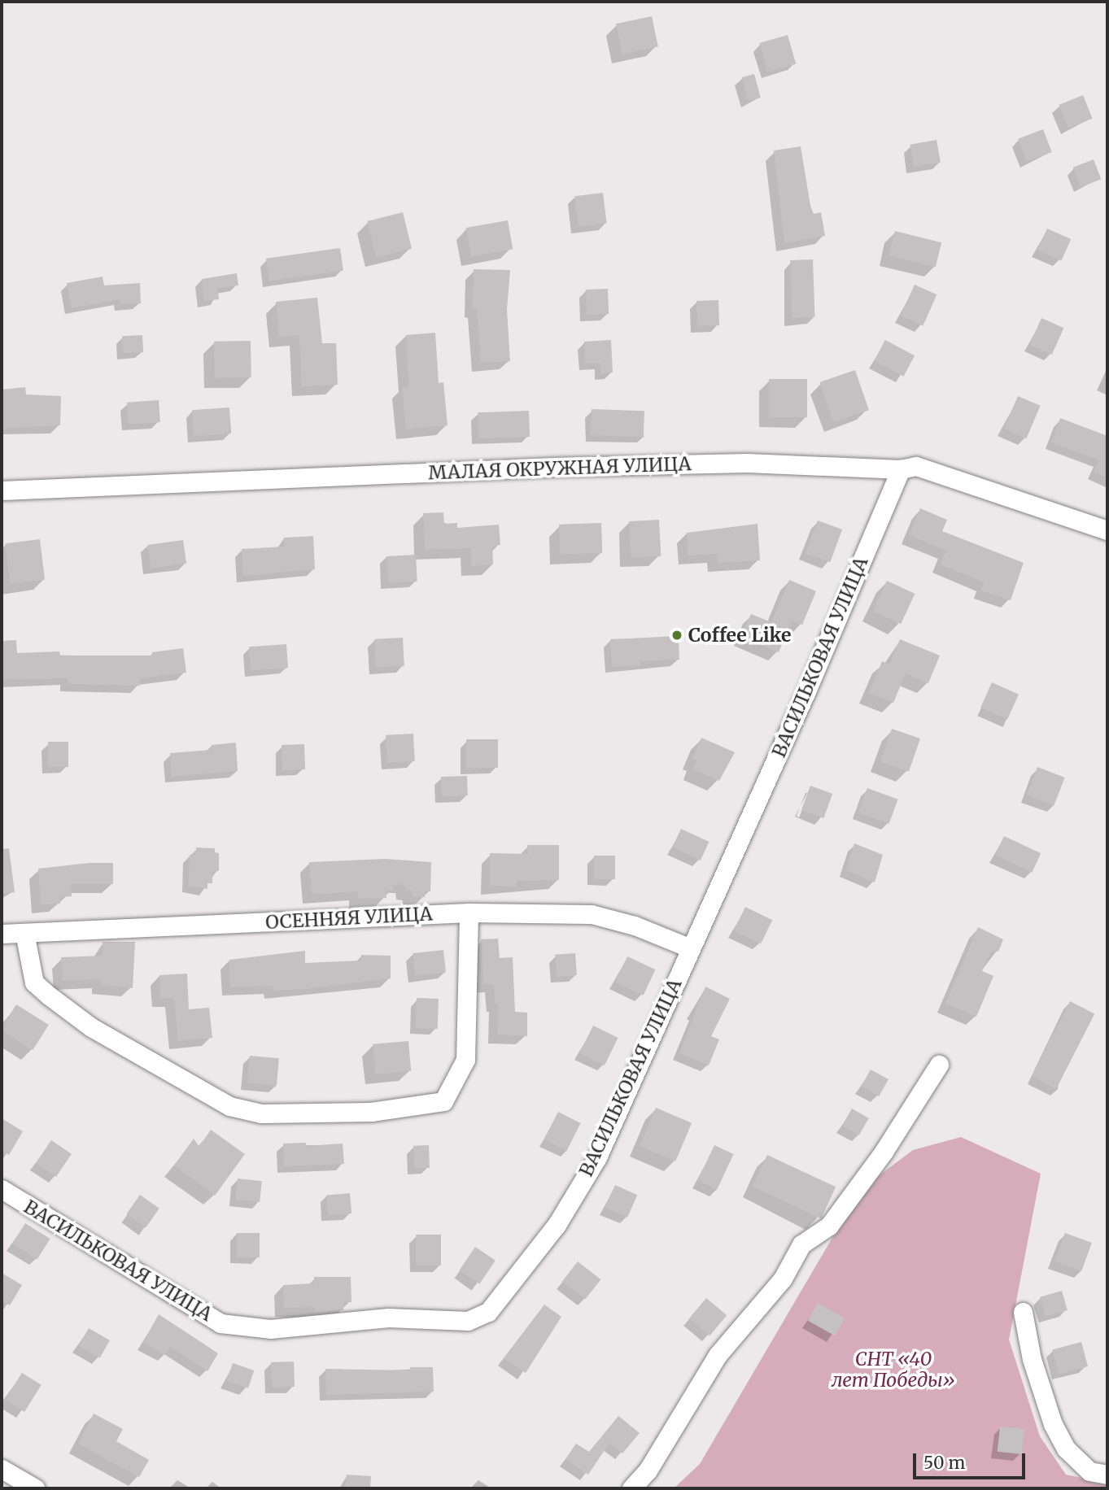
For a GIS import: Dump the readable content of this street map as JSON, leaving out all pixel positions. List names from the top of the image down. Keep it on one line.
{"streets":{"street":["МАЛАЯ ОКРУЖНАЯ УЛИЦА","ВАСИЛЬКОВАЯ УЛИЦА","ОСЕННЯЯ УЛИЦА"]},"crossings":[["МАЛАЯ ОКРУЖНАЯ УЛИЦА","ВАСИЛЬКОВАЯ УЛИЦА"],["ВАСИЛЬКОВАЯ УЛИЦА","ОСЕННЯЯ УЛИЦА"]],"parks":["СНТ «40 лет Победы»"],"places":["Coffee Like"],"scale_bar":"50 m"}
